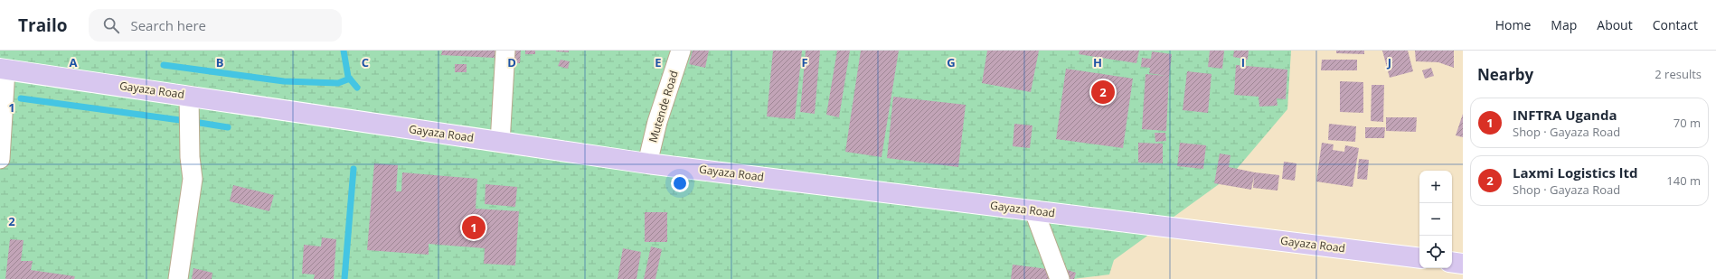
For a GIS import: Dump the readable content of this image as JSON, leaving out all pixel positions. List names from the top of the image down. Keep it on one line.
{"streets":{"main road":["Gayaza Road"],"street":["Mutende Road"]},"crossings":[["Gayaza Road","Mutende Road"]],"page":{"header":"Trailo","search":"Search here","nav":["Home","Map","About","Contact"],"heading":["Nearby","2 results"],"pins":["2","1"],"list":[{"mark":"1","name":"INFTRA Uganda","note":"Shop · Gayaza Road","value":"70 m"},{"mark":"2","name":"Laxmi Logistics ltd","note":"Shop · Gayaza Road","value":"140 m"}],"map_buttons":["+","−"]},"grid":{"columns":["A","B","C","D","E","F","G","H","I","J"],"rows":["1","2"]}}
